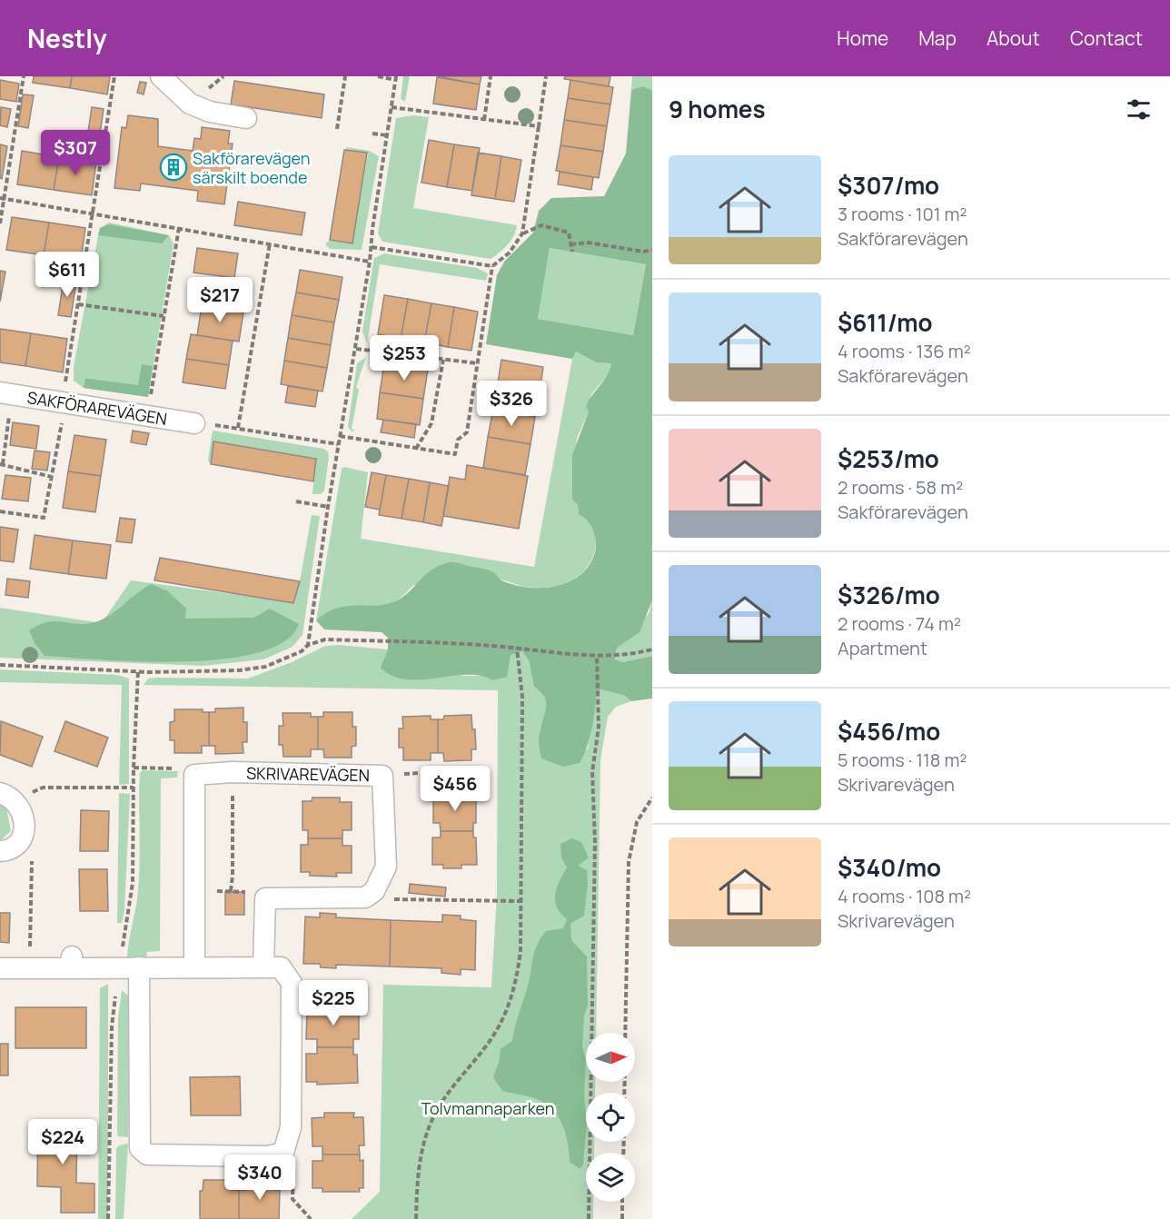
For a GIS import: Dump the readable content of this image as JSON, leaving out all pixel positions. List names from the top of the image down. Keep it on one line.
{"streets":{"street":["SAKFÖRAREVÄGEN","SKRIVAREVÄGEN"]},"parks":["Tolvmannaparken"],"places":{"building":["Sakförarevägen särskilt boende"]},"north":"right","page":{"header":"Nestly","nav":["Home","Map","About","Contact"],"heading":"9 homes","price":["$307","$611","$217","$253","$326","$456","$225","$224","$340"],"list":[{"name":"$307/mo","note":"3 rooms · 101 m² · Sakförarevägen"},{"name":"$611/mo","note":"4 rooms · 136 m² · Sakförarevägen"},{"name":"$253/mo","note":"2 rooms · 58 m² · Sakförarevägen"},{"name":"$326/mo","note":"2 rooms · 74 m² · Apartment"},{"name":"$456/mo","note":"5 rooms · 118 m² · Skrivarevägen"},{"name":"$340/mo","note":"4 rooms · 108 m² · Skrivarevägen"}]}}
